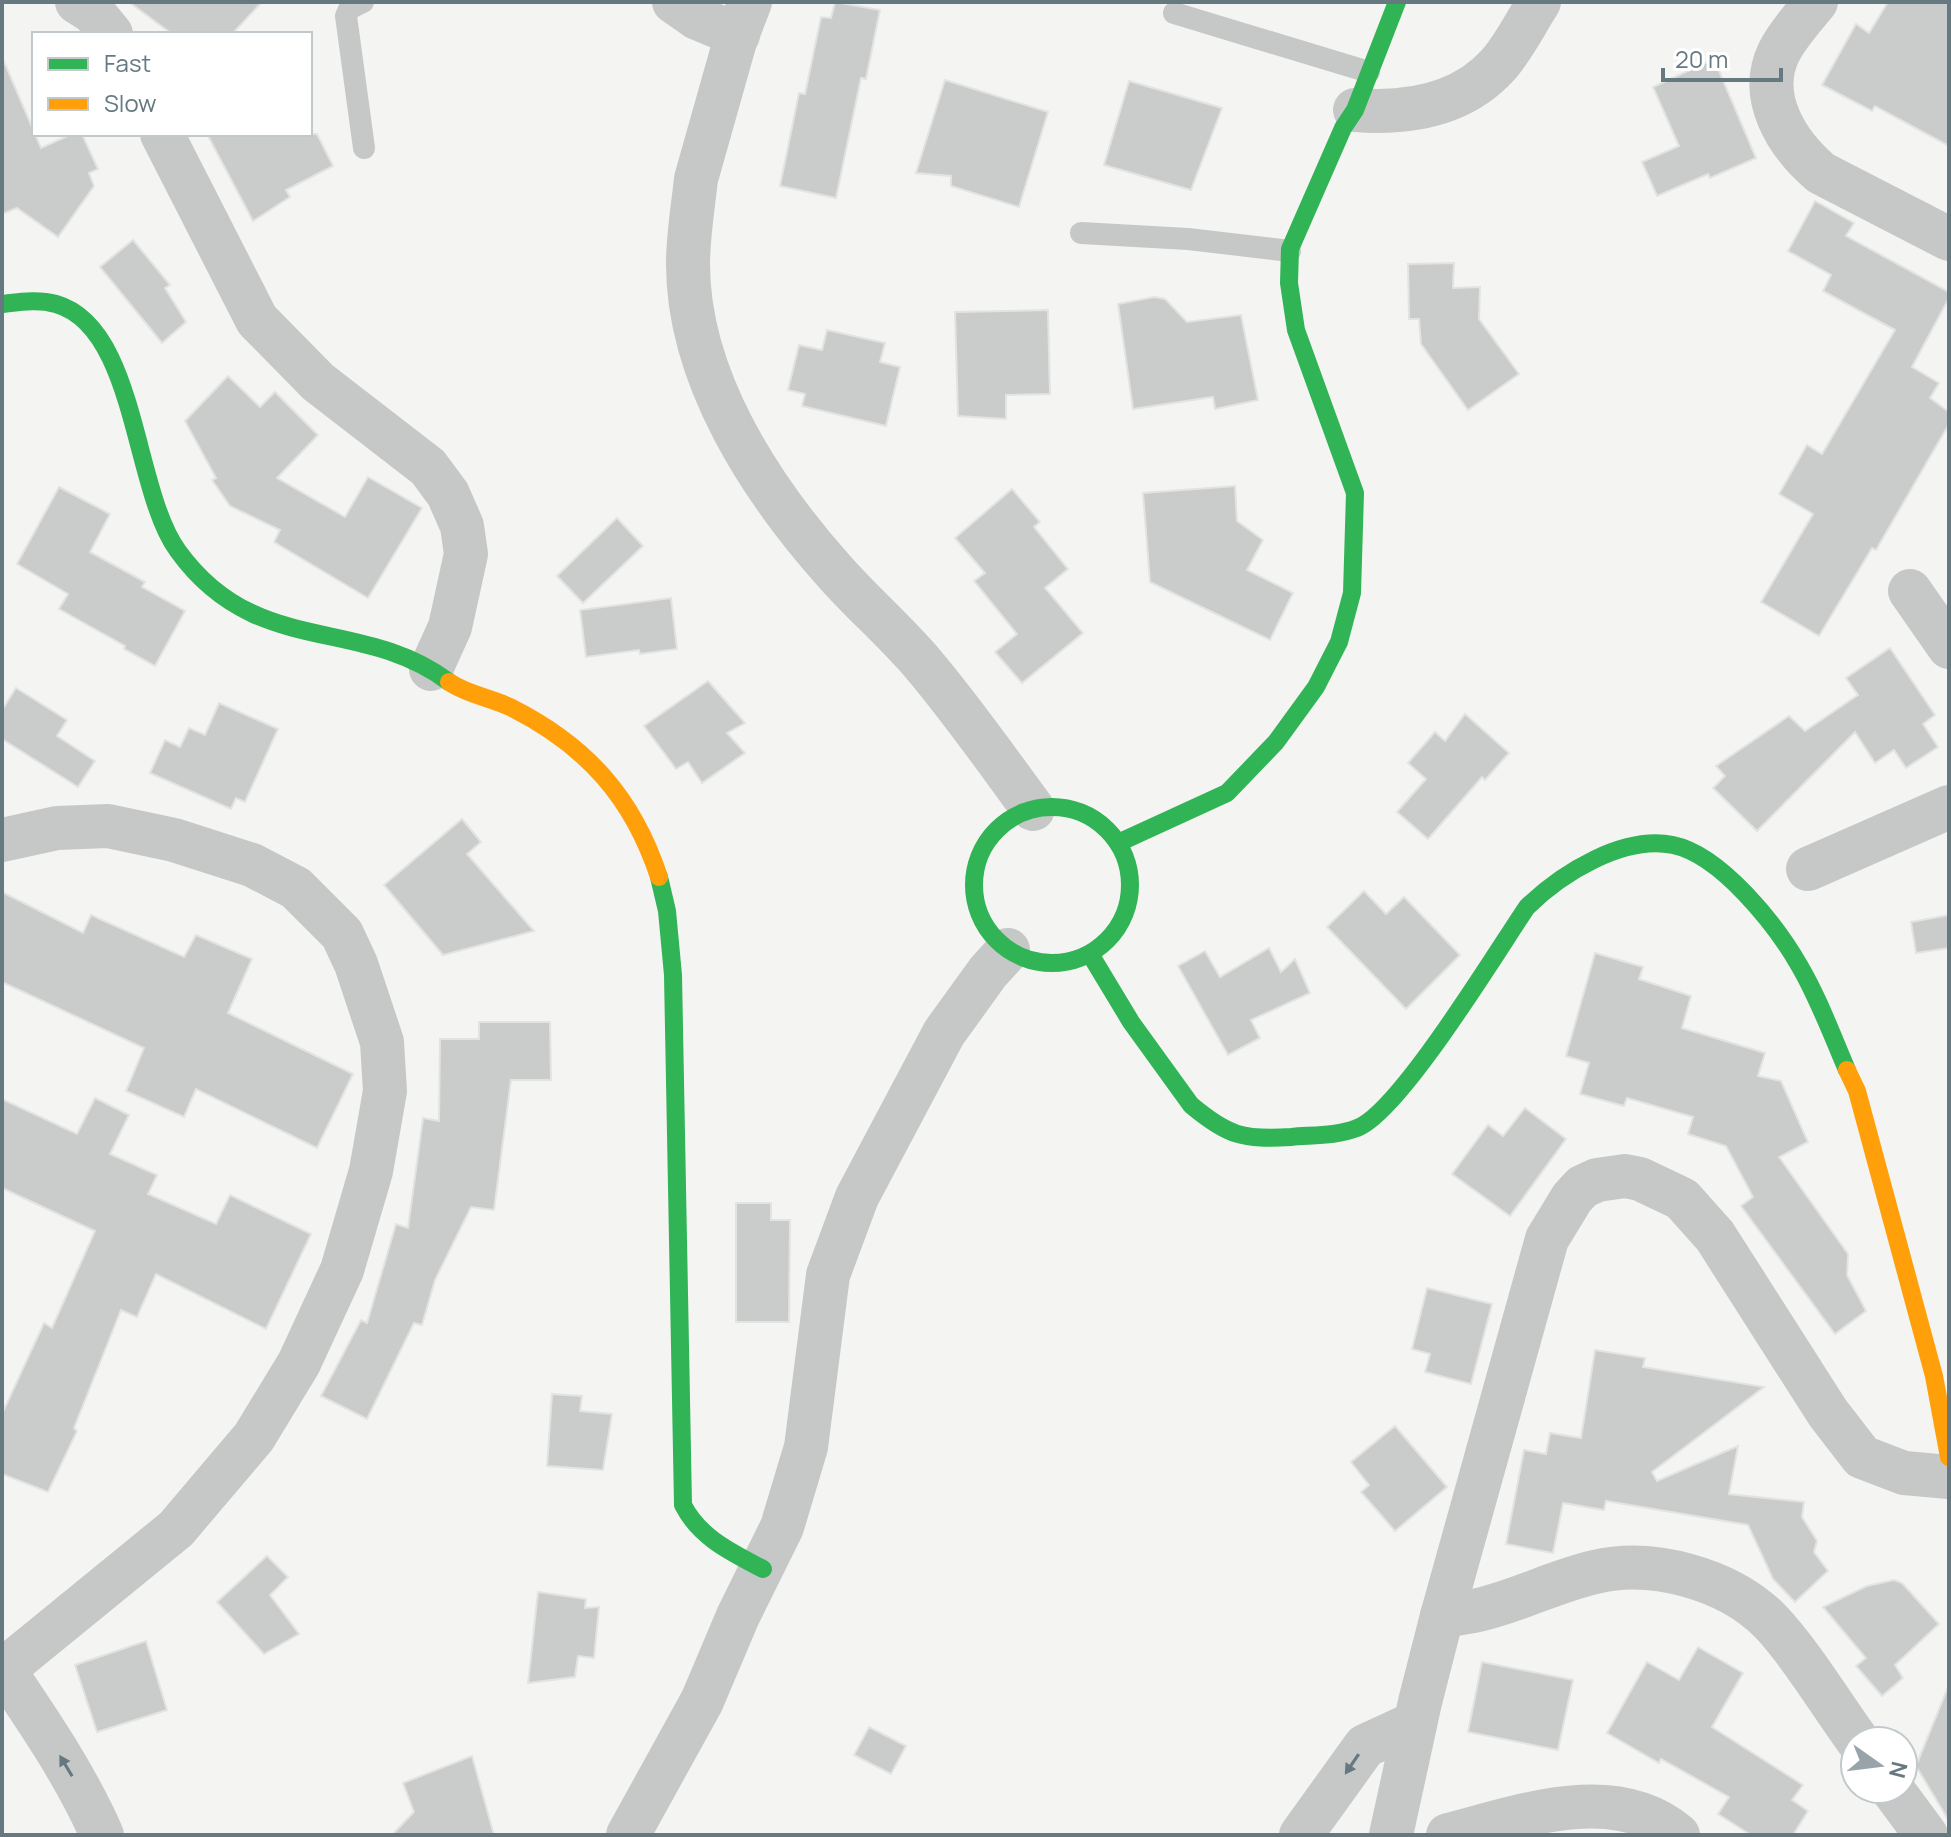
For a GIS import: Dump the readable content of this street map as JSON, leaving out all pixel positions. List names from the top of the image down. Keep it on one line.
{"legend":["Fast","Slow"],"scale_bar":"20 m","north":"right"}
